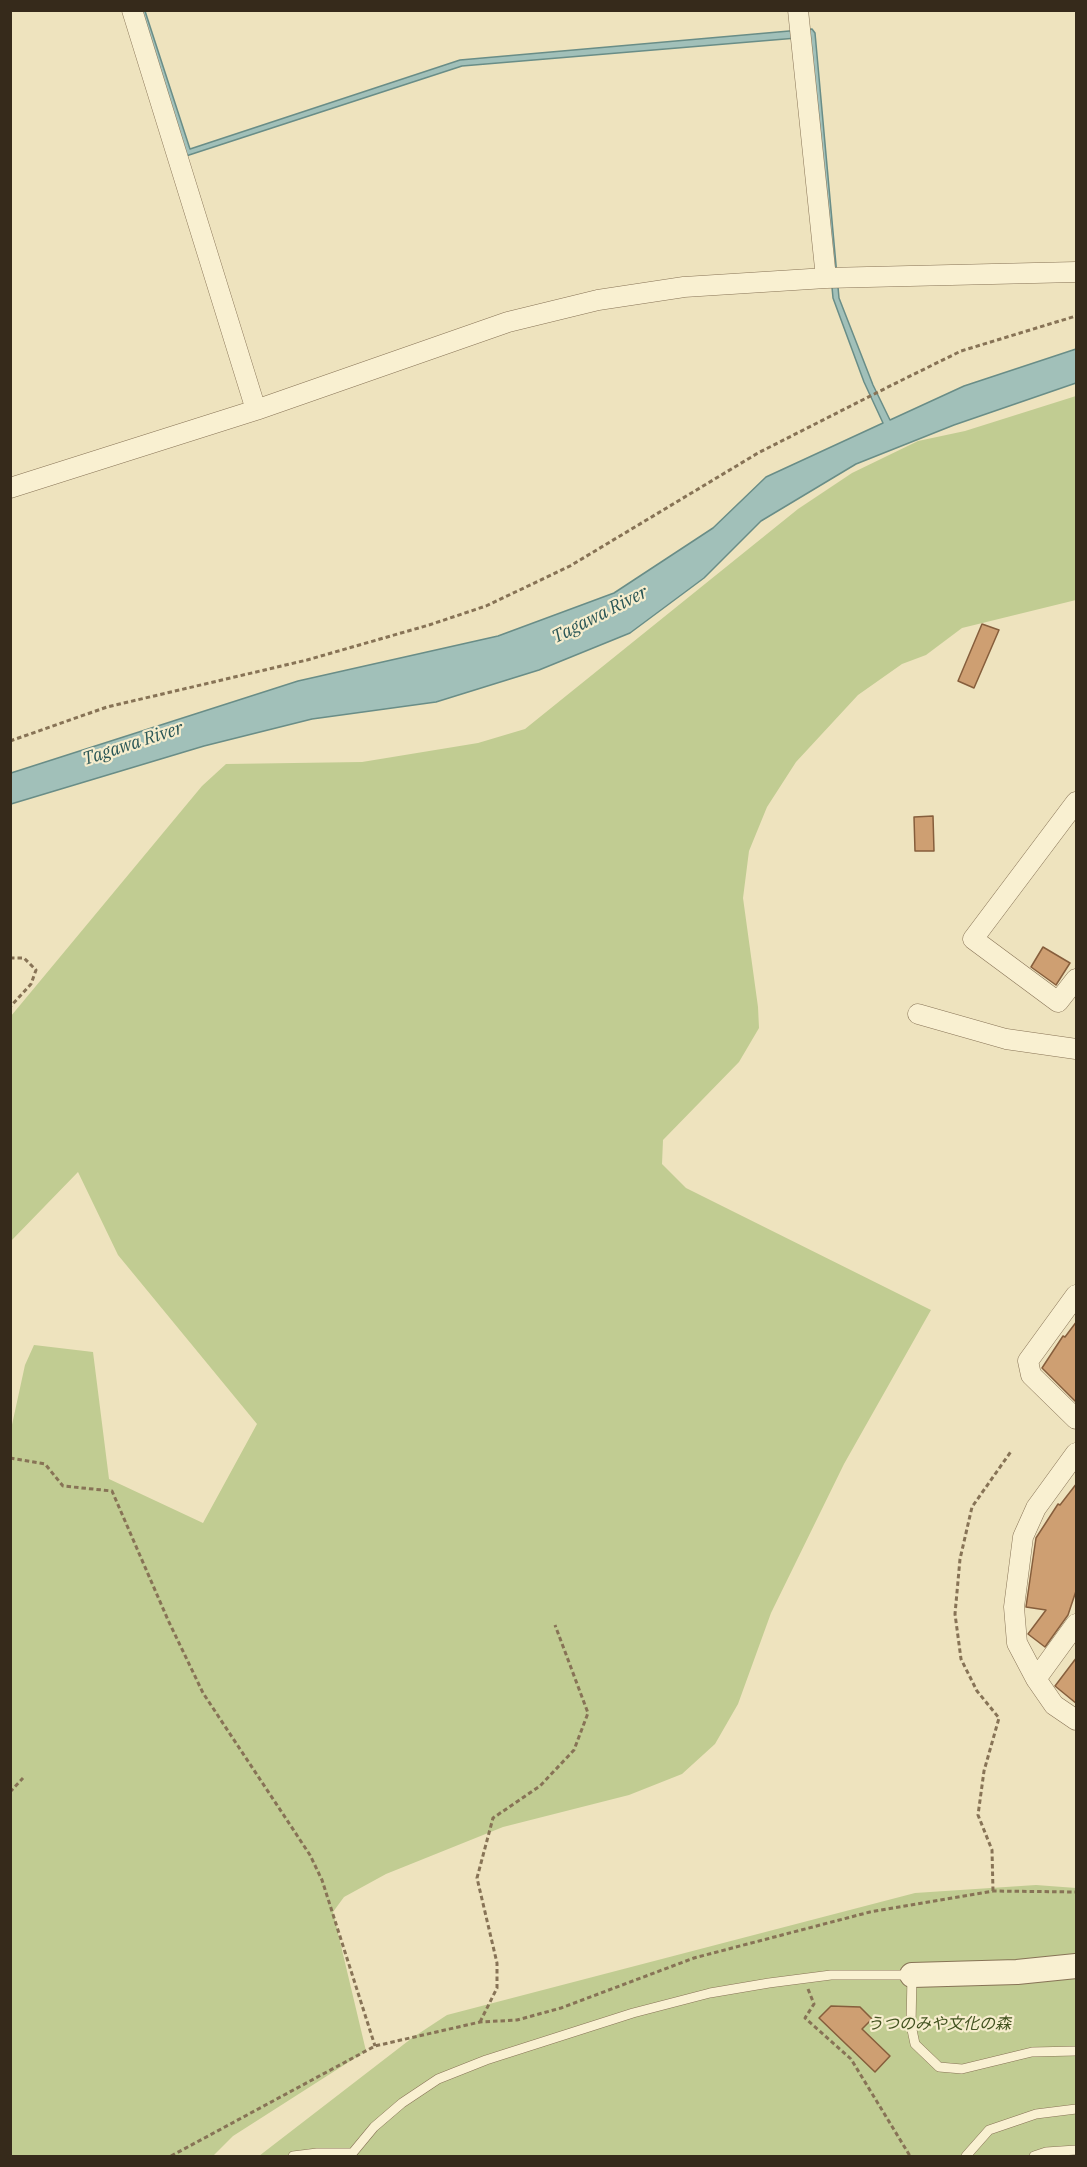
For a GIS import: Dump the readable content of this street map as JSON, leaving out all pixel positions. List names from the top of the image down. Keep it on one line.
{"water":["Tagawa River"],"parks":["うつのみや文化の森"]}
